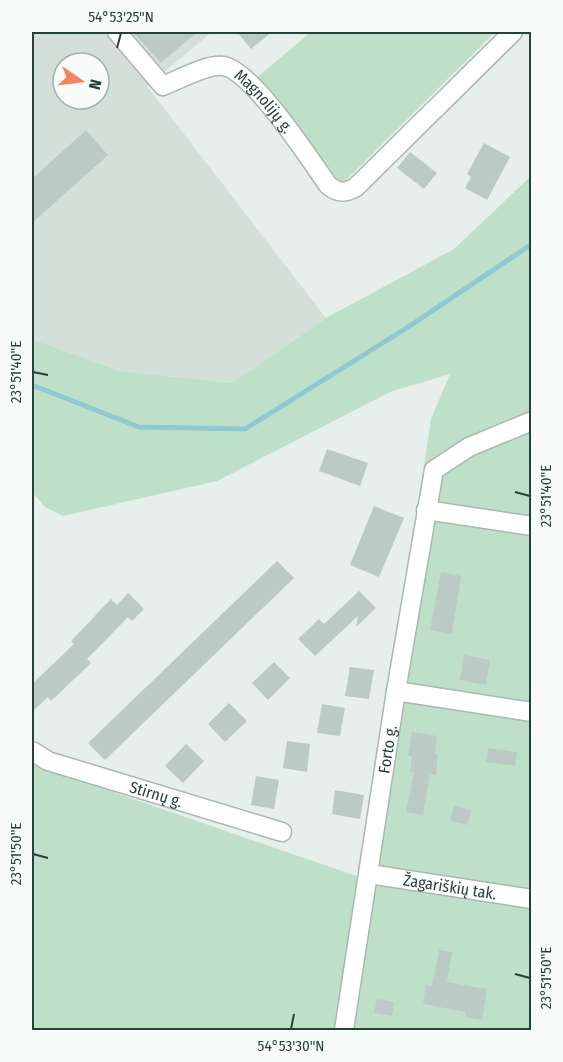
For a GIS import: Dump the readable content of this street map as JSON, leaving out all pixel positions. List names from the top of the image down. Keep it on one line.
{"streets":{"street":["Magnolijų g.","Forto g.","Stirnų g.","Žagariškių tak."]},"crossings":[["Forto g.","Žagariškių tak."]],"north":"right","coordinates":["54°53'25\"N","23°51'40\"E","23°51'50\"E","54°53'30\"N"]}
